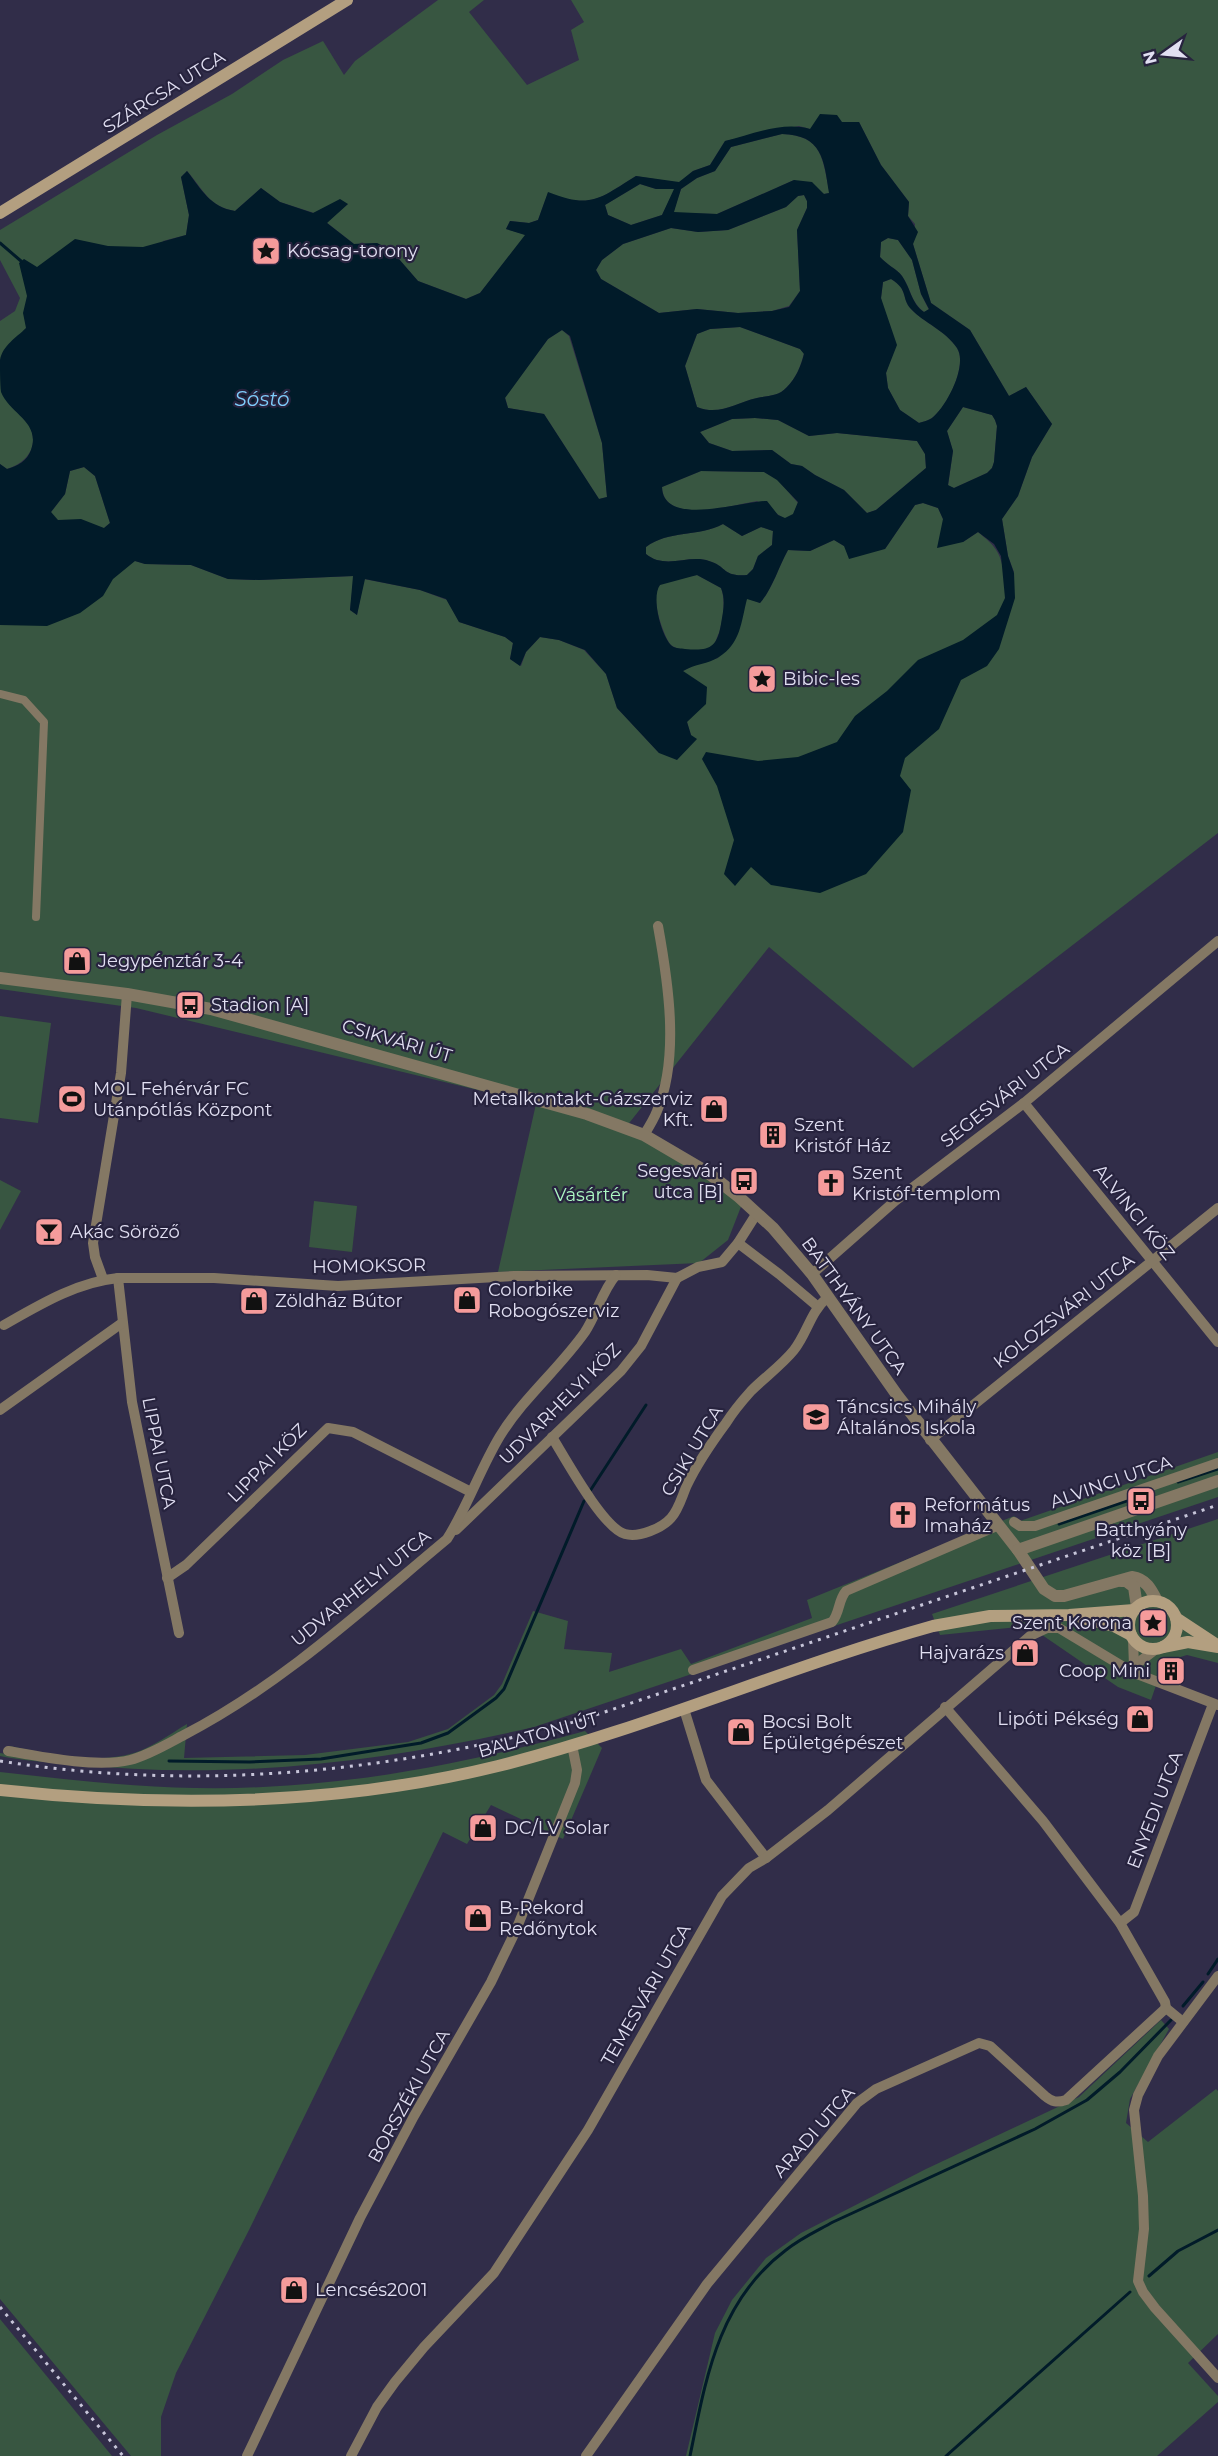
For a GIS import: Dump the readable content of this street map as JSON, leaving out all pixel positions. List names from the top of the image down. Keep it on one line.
{"streets":{"main road":["SZÁRCSA UTCA","BALATONI ÚT"],"street":["CSIKVÁRI ÚT","SEGESVÁRI UTCA","ALVINCI KÖZ","HOMOKSOR","BATTHYÁNY UTCA","KOLOZSVÁRI UTCA","UDVARHELYI KÖZ","CSIKI UTCA","LIPPAI UTCA","LIPPAI KÖZ","ALVINCI UTCA","UDVARHELYI UTCA","ENYEDI UTCA","TEMESVÁRI UTCA","BORSZÉKI UTCA","ARADI UTCA"]},"crossings":[["CSIKVÁRI ÚT","HOMOKSOR"],["CSIKVÁRI ÚT","BATTHYÁNY UTCA"],["SEGESVÁRI UTCA","ALVINCI KÖZ"],["SEGESVÁRI UTCA","BATTHYÁNY UTCA"],["ALVINCI KÖZ","KOLOZSVÁRI UTCA"],["HOMOKSOR","BATTHYÁNY UTCA"],["HOMOKSOR","UDVARHELYI KÖZ"],["HOMOKSOR","LIPPAI UTCA"],["HOMOKSOR","UDVARHELYI UTCA"],["BATTHYÁNY UTCA","KOLOZSVÁRI UTCA"],["BATTHYÁNY UTCA","CSIKI UTCA"],["BATTHYÁNY UTCA","BALATONI ÚT"],["UDVARHELYI KÖZ","CSIKI UTCA"],["UDVARHELYI KÖZ","UDVARHELYI UTCA"],["LIPPAI UTCA","LIPPAI KÖZ"],["LIPPAI KÖZ","UDVARHELYI UTCA"],["BALATONI ÚT","BORSZÉKI UTCA"]],"water":["Sóstó"],"parks":["Vásártér"],"places":{"place":["Kócsag-torony","Bibic-les","Szent Korona"],"shop":["Jegypénztár 3-4","Metalkontakt-Gázszerviz Kft.","Colorbike Robogószerviz","Zöldház Bútor","Hajvarázs","Lipóti Pékség","Bocsi Bolt Épületgépészet","DC/LV Solar","B-Rekord Redőnytok","Lencsés2001"],"bus stop":["Stadion [A]","Segesvári utca [B]","Batthyány köz [B]"],"sports":["MOL Fehérvár FC Utánpótlás Központ"],"building":["Szent Kristóf Ház","Coop Mini"],"church":["Szent Kristóf-templom","Református Imaház"],"bar":["Akác Söröző"],"school or university":["Táncsics Mihály Általános Iskola"]},"north":"left"}
